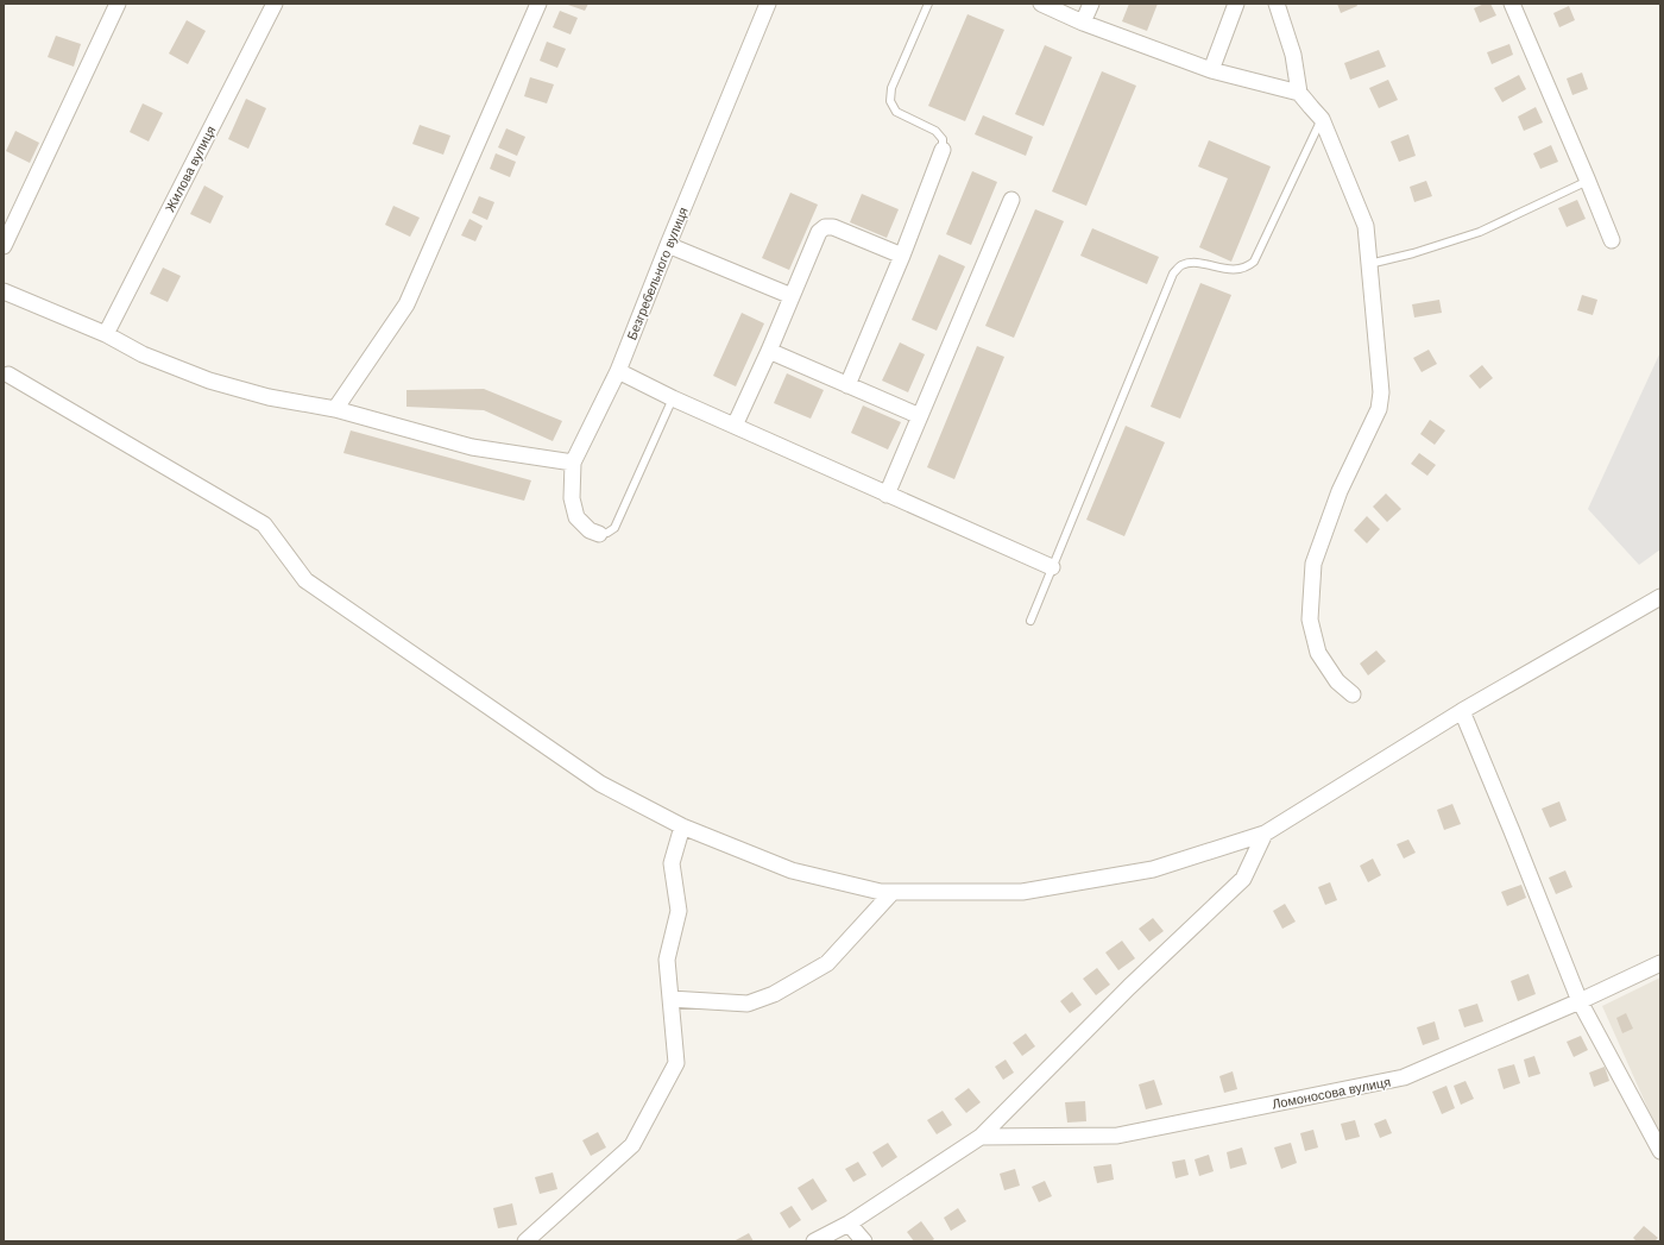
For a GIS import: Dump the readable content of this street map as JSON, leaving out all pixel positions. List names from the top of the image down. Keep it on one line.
{"streets":{"street":["Жилова вулиця","Безгребельного вулиця","Ломоносова вулиця"]}}
